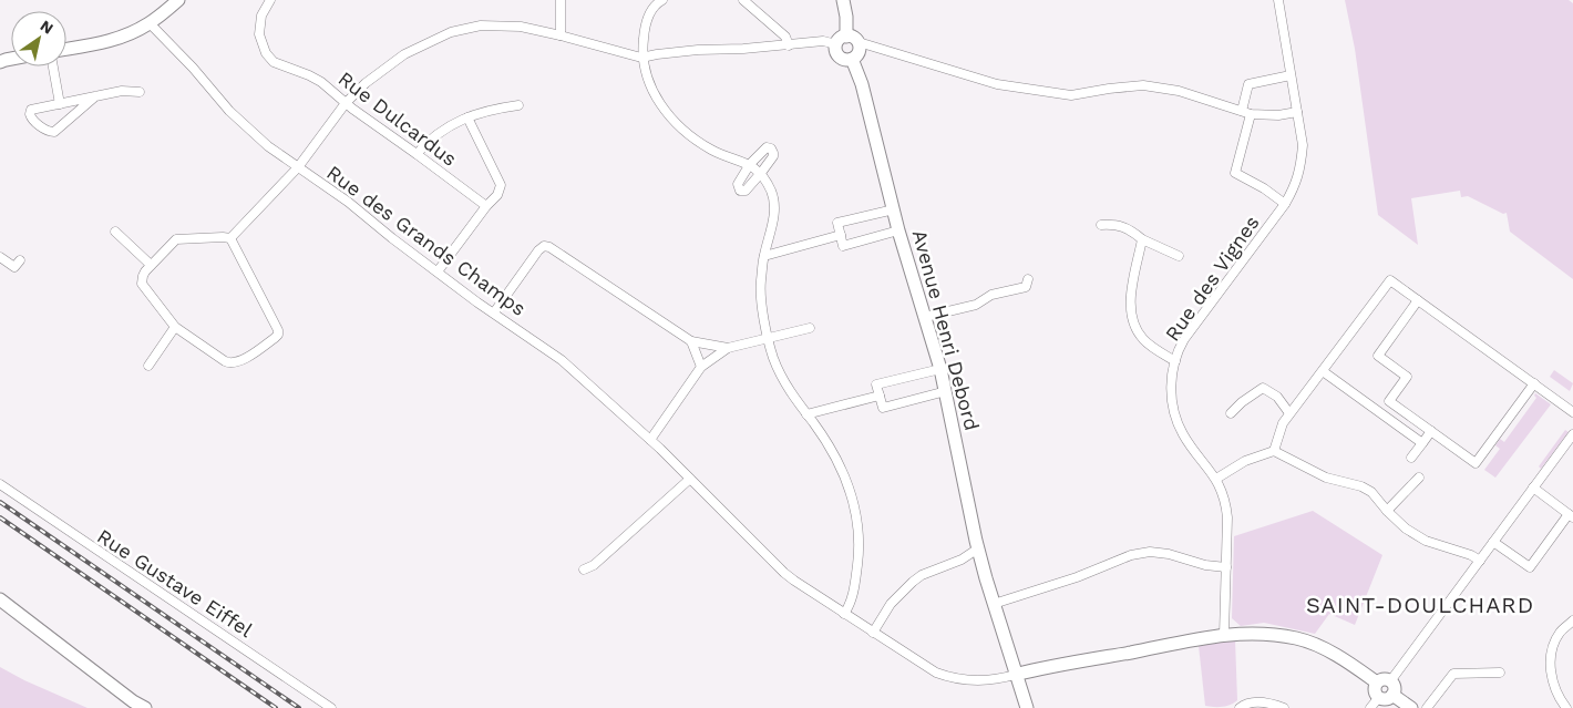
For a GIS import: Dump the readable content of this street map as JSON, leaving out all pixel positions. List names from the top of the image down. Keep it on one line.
{"streets":{"street":["Rue Dulcardus","Rue des Grands Champs","Rue des Vignes","Avenue Henri Debord","Rue Gustave Eiffel"]},"crossings":[["Rue des Grands Champs","Avenue Henri Debord"]],"districts":["SAINT-DOULCHARD"],"north":"top right"}
